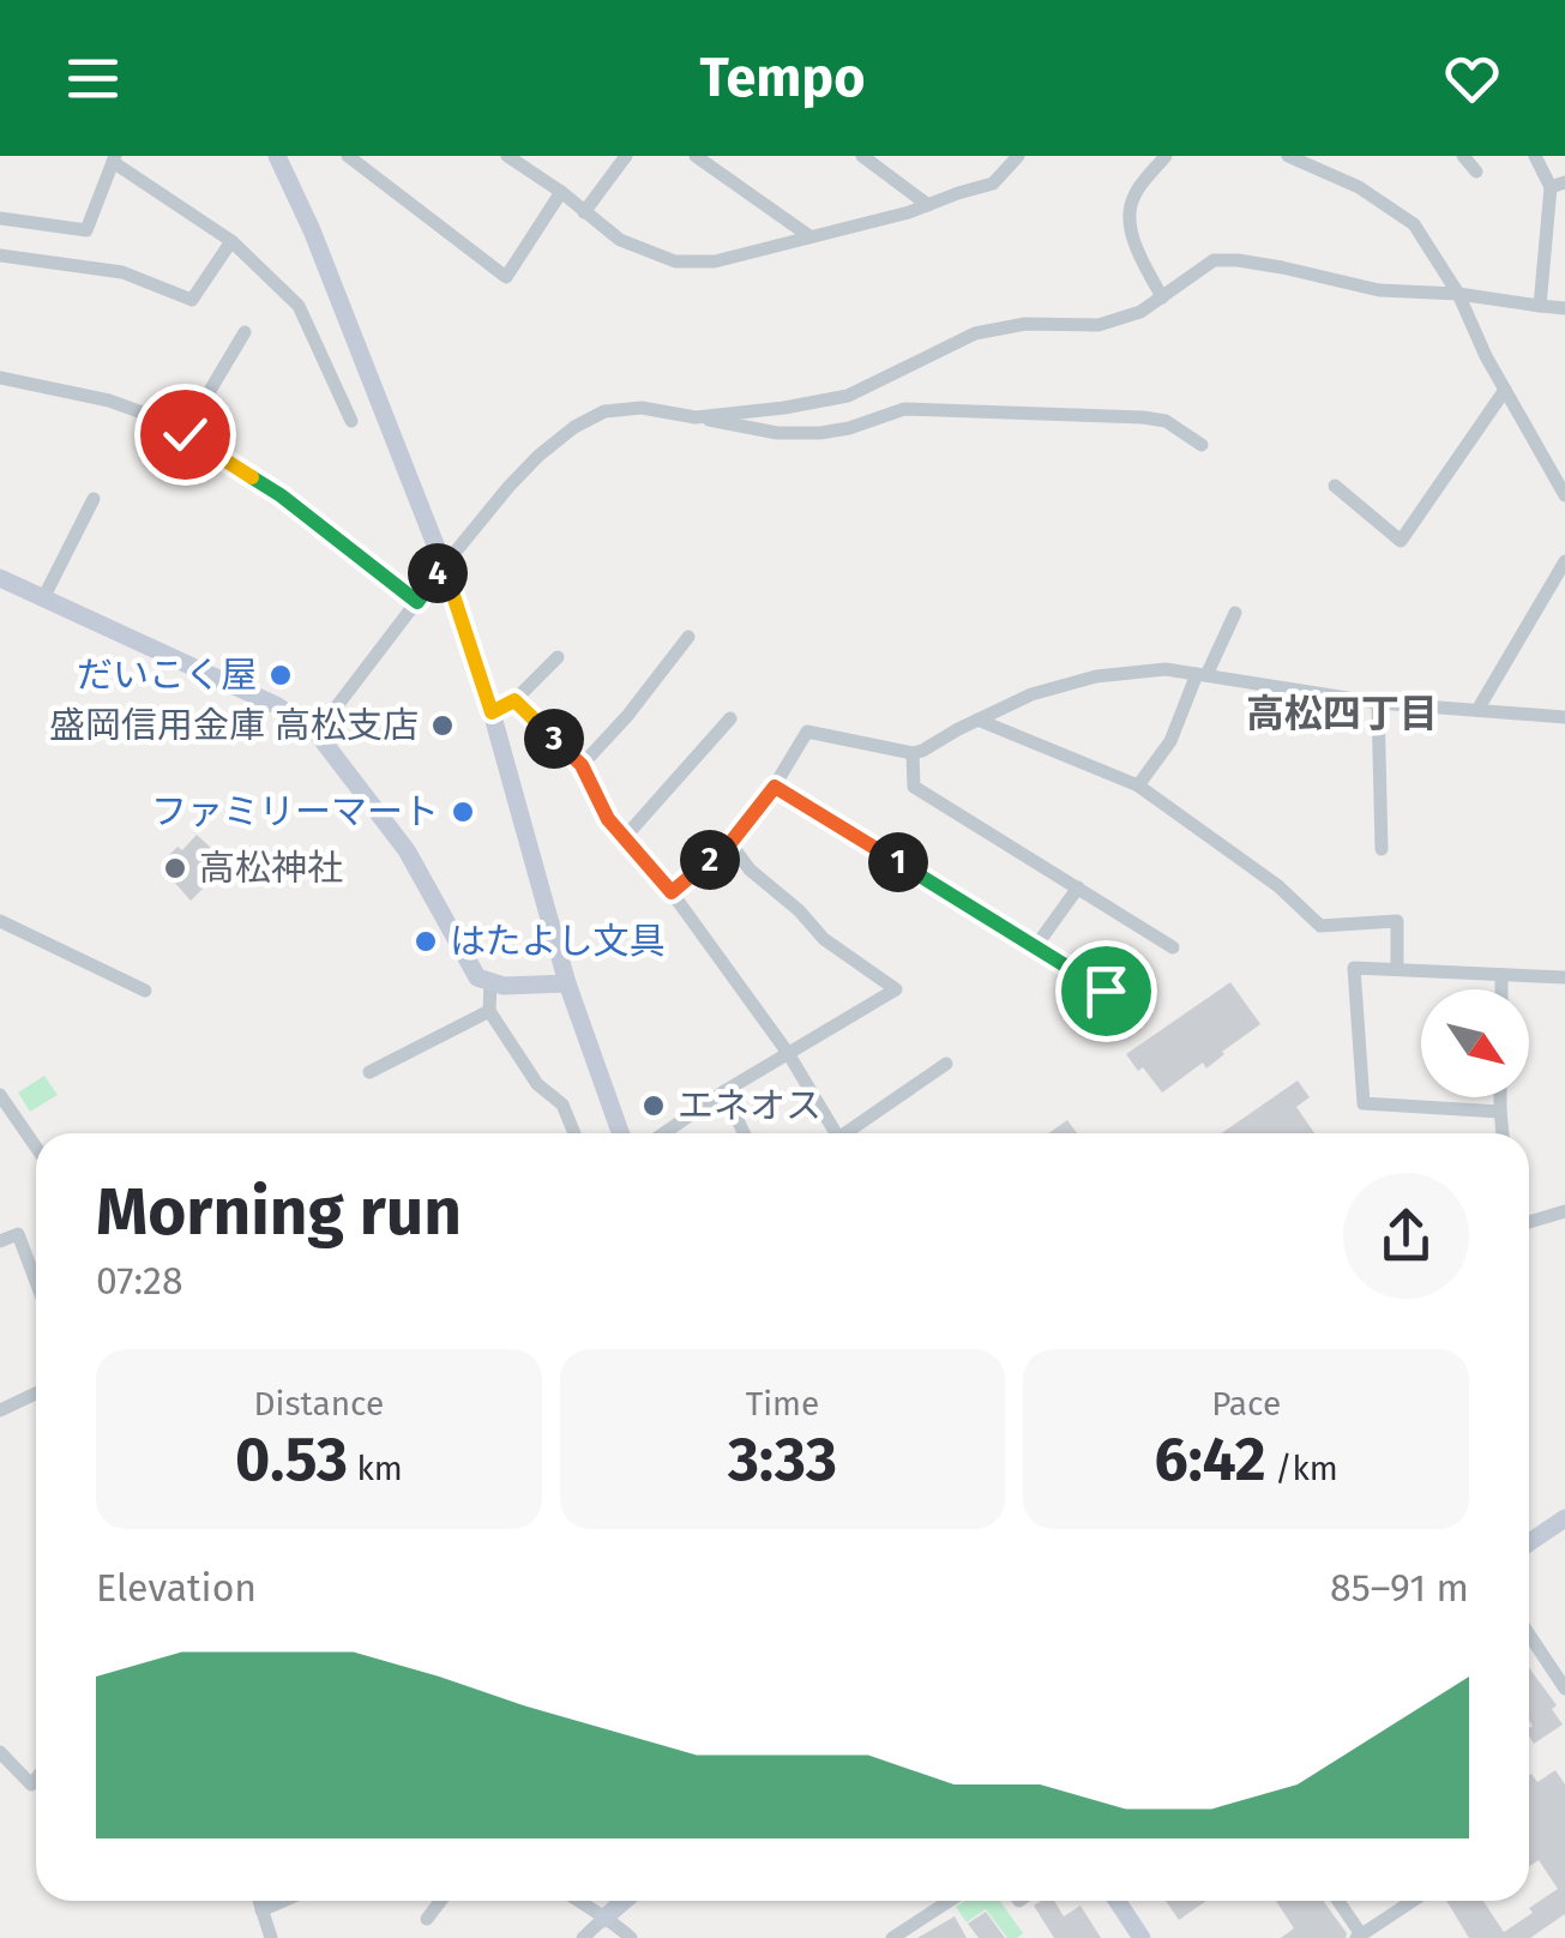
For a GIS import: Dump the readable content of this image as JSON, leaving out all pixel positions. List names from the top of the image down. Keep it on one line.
{"districts":["高松四丁目"],"places":["だいこく屋","盛岡信用金庫 高松支店","ファミリーマート","高松神社","はたよし文具","エネオス"],"north":"bottom right","page":{"header":"Tempo","pins":["4","3","2","1"],"heading":["Morning run","07:28"],"stats":[["Distance","0.53 km"],["Time","3:33"],["Pace","6:42 /km"]],"chart":["Elevation","85–91 m"]}}
